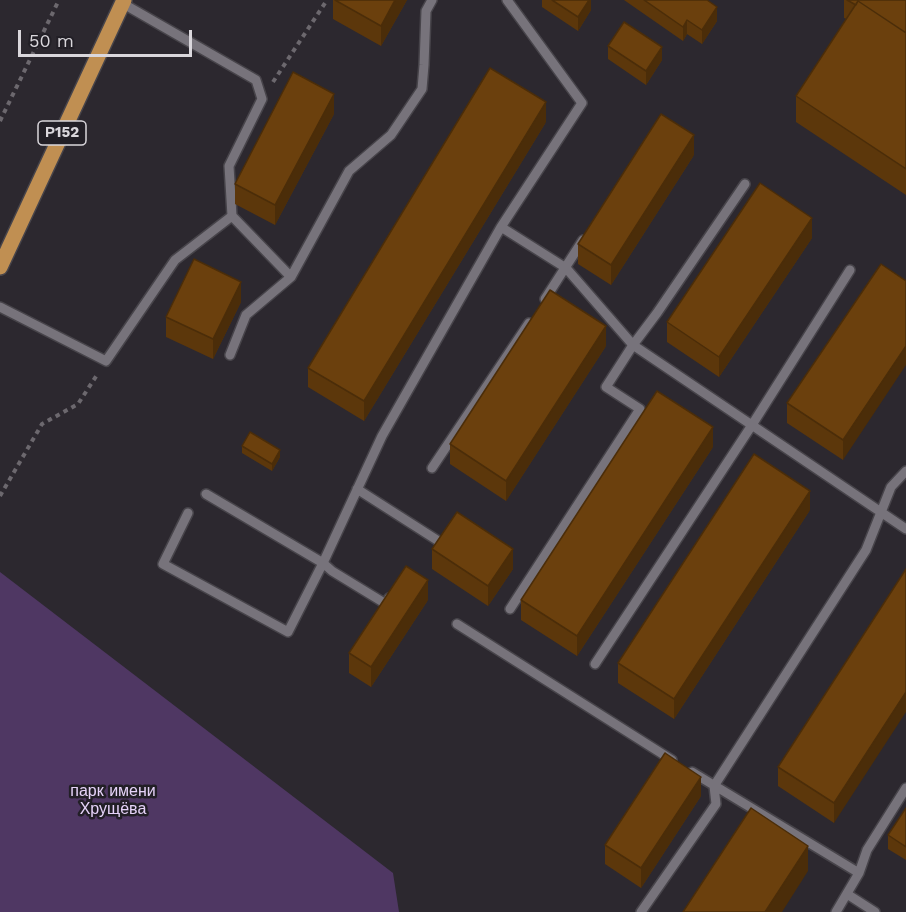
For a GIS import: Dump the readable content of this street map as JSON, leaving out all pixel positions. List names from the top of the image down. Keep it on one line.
{"streets":{"main road":["Р152"]},"parks":["парк имени Хрущёва"],"scale_bar":"50 m"}
